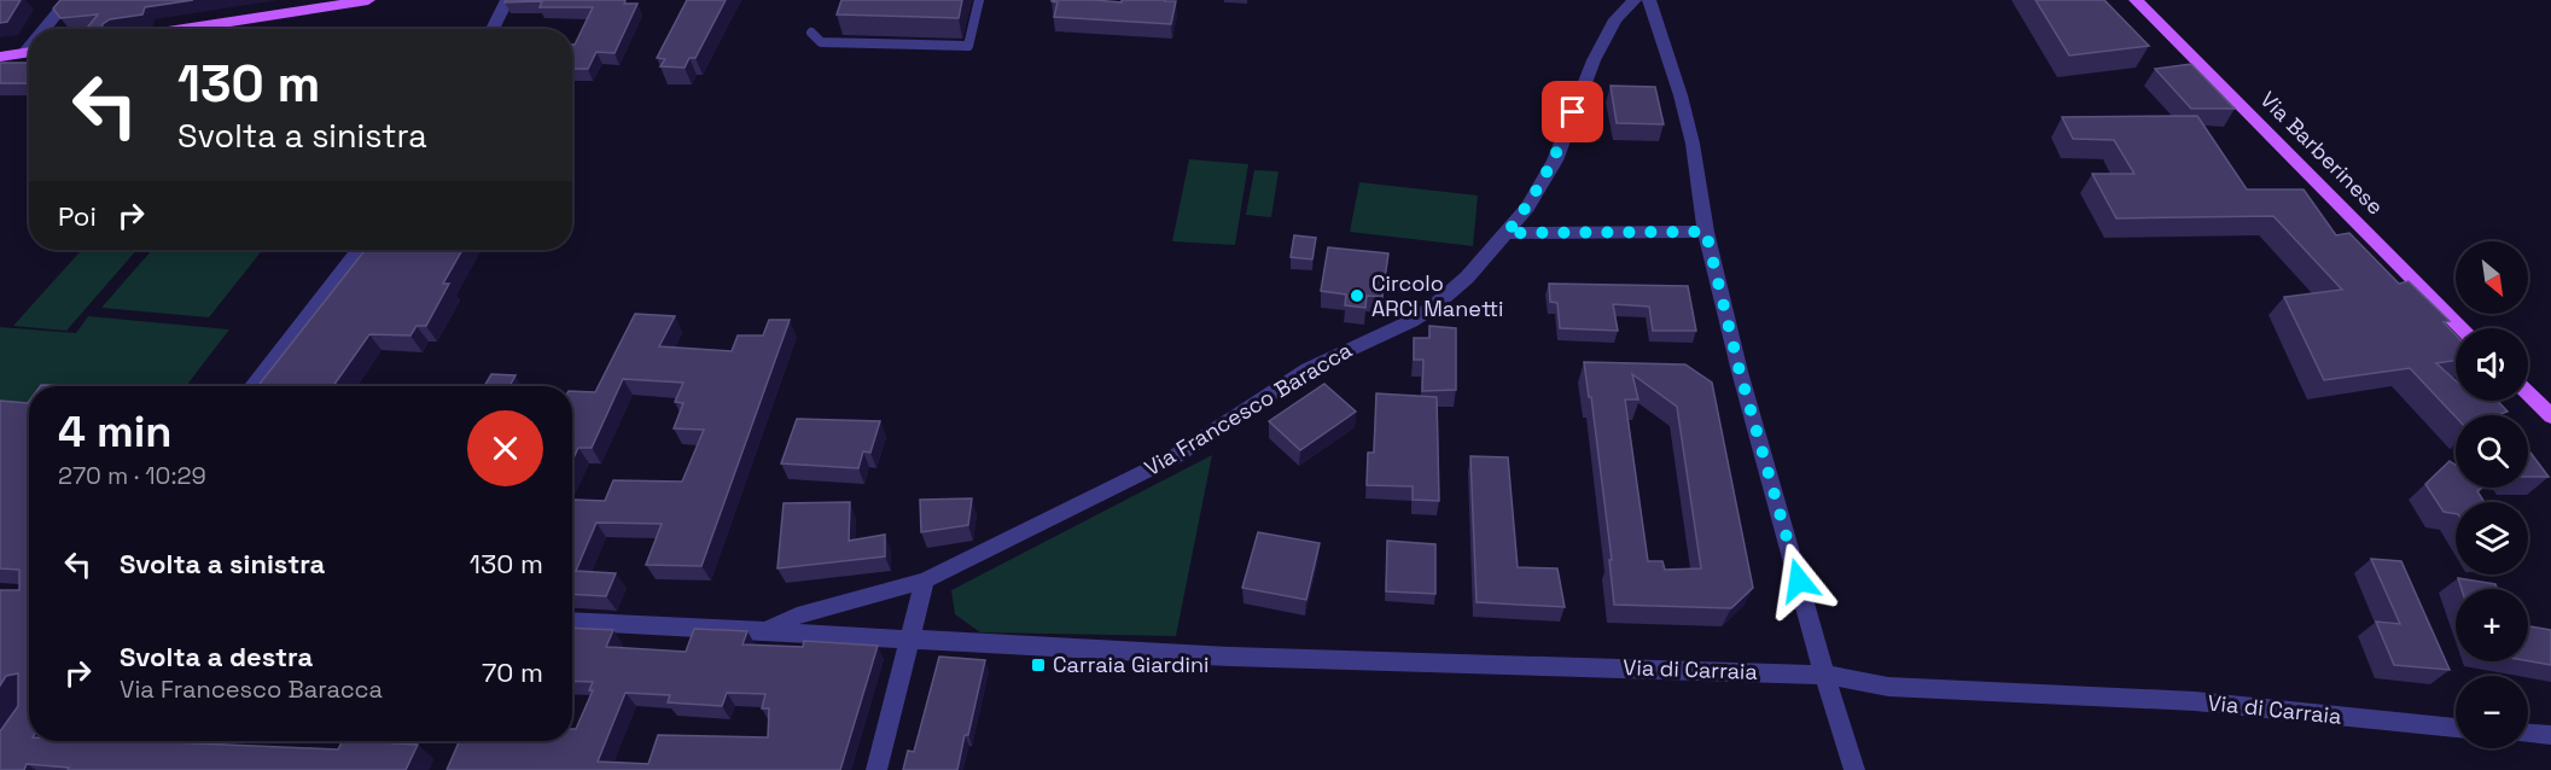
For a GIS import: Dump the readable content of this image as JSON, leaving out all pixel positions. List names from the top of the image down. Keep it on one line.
{"streets":{"main road":["Via Barberinese"],"street":["Via Francesco Baracca","Via di Carraia"]},"crossings":[["Via Francesco Baracca","Via di Carraia"]],"places":{"other":["Circolo ARCI Manetti"],"transit":["Carraia Giardini"]},"north":"bottom right","page":{"turn":["130 m","Svolta a sinistra"],"then":"Poi","map_buttons":["+","−"],"heading":["4 min","270 m · 10:29"],"list":[{"name":"Svolta a sinistra","value":"130 m"},{"name":"Svolta a destra","note":"Via Francesco Baracca","value":"70 m"}]}}
